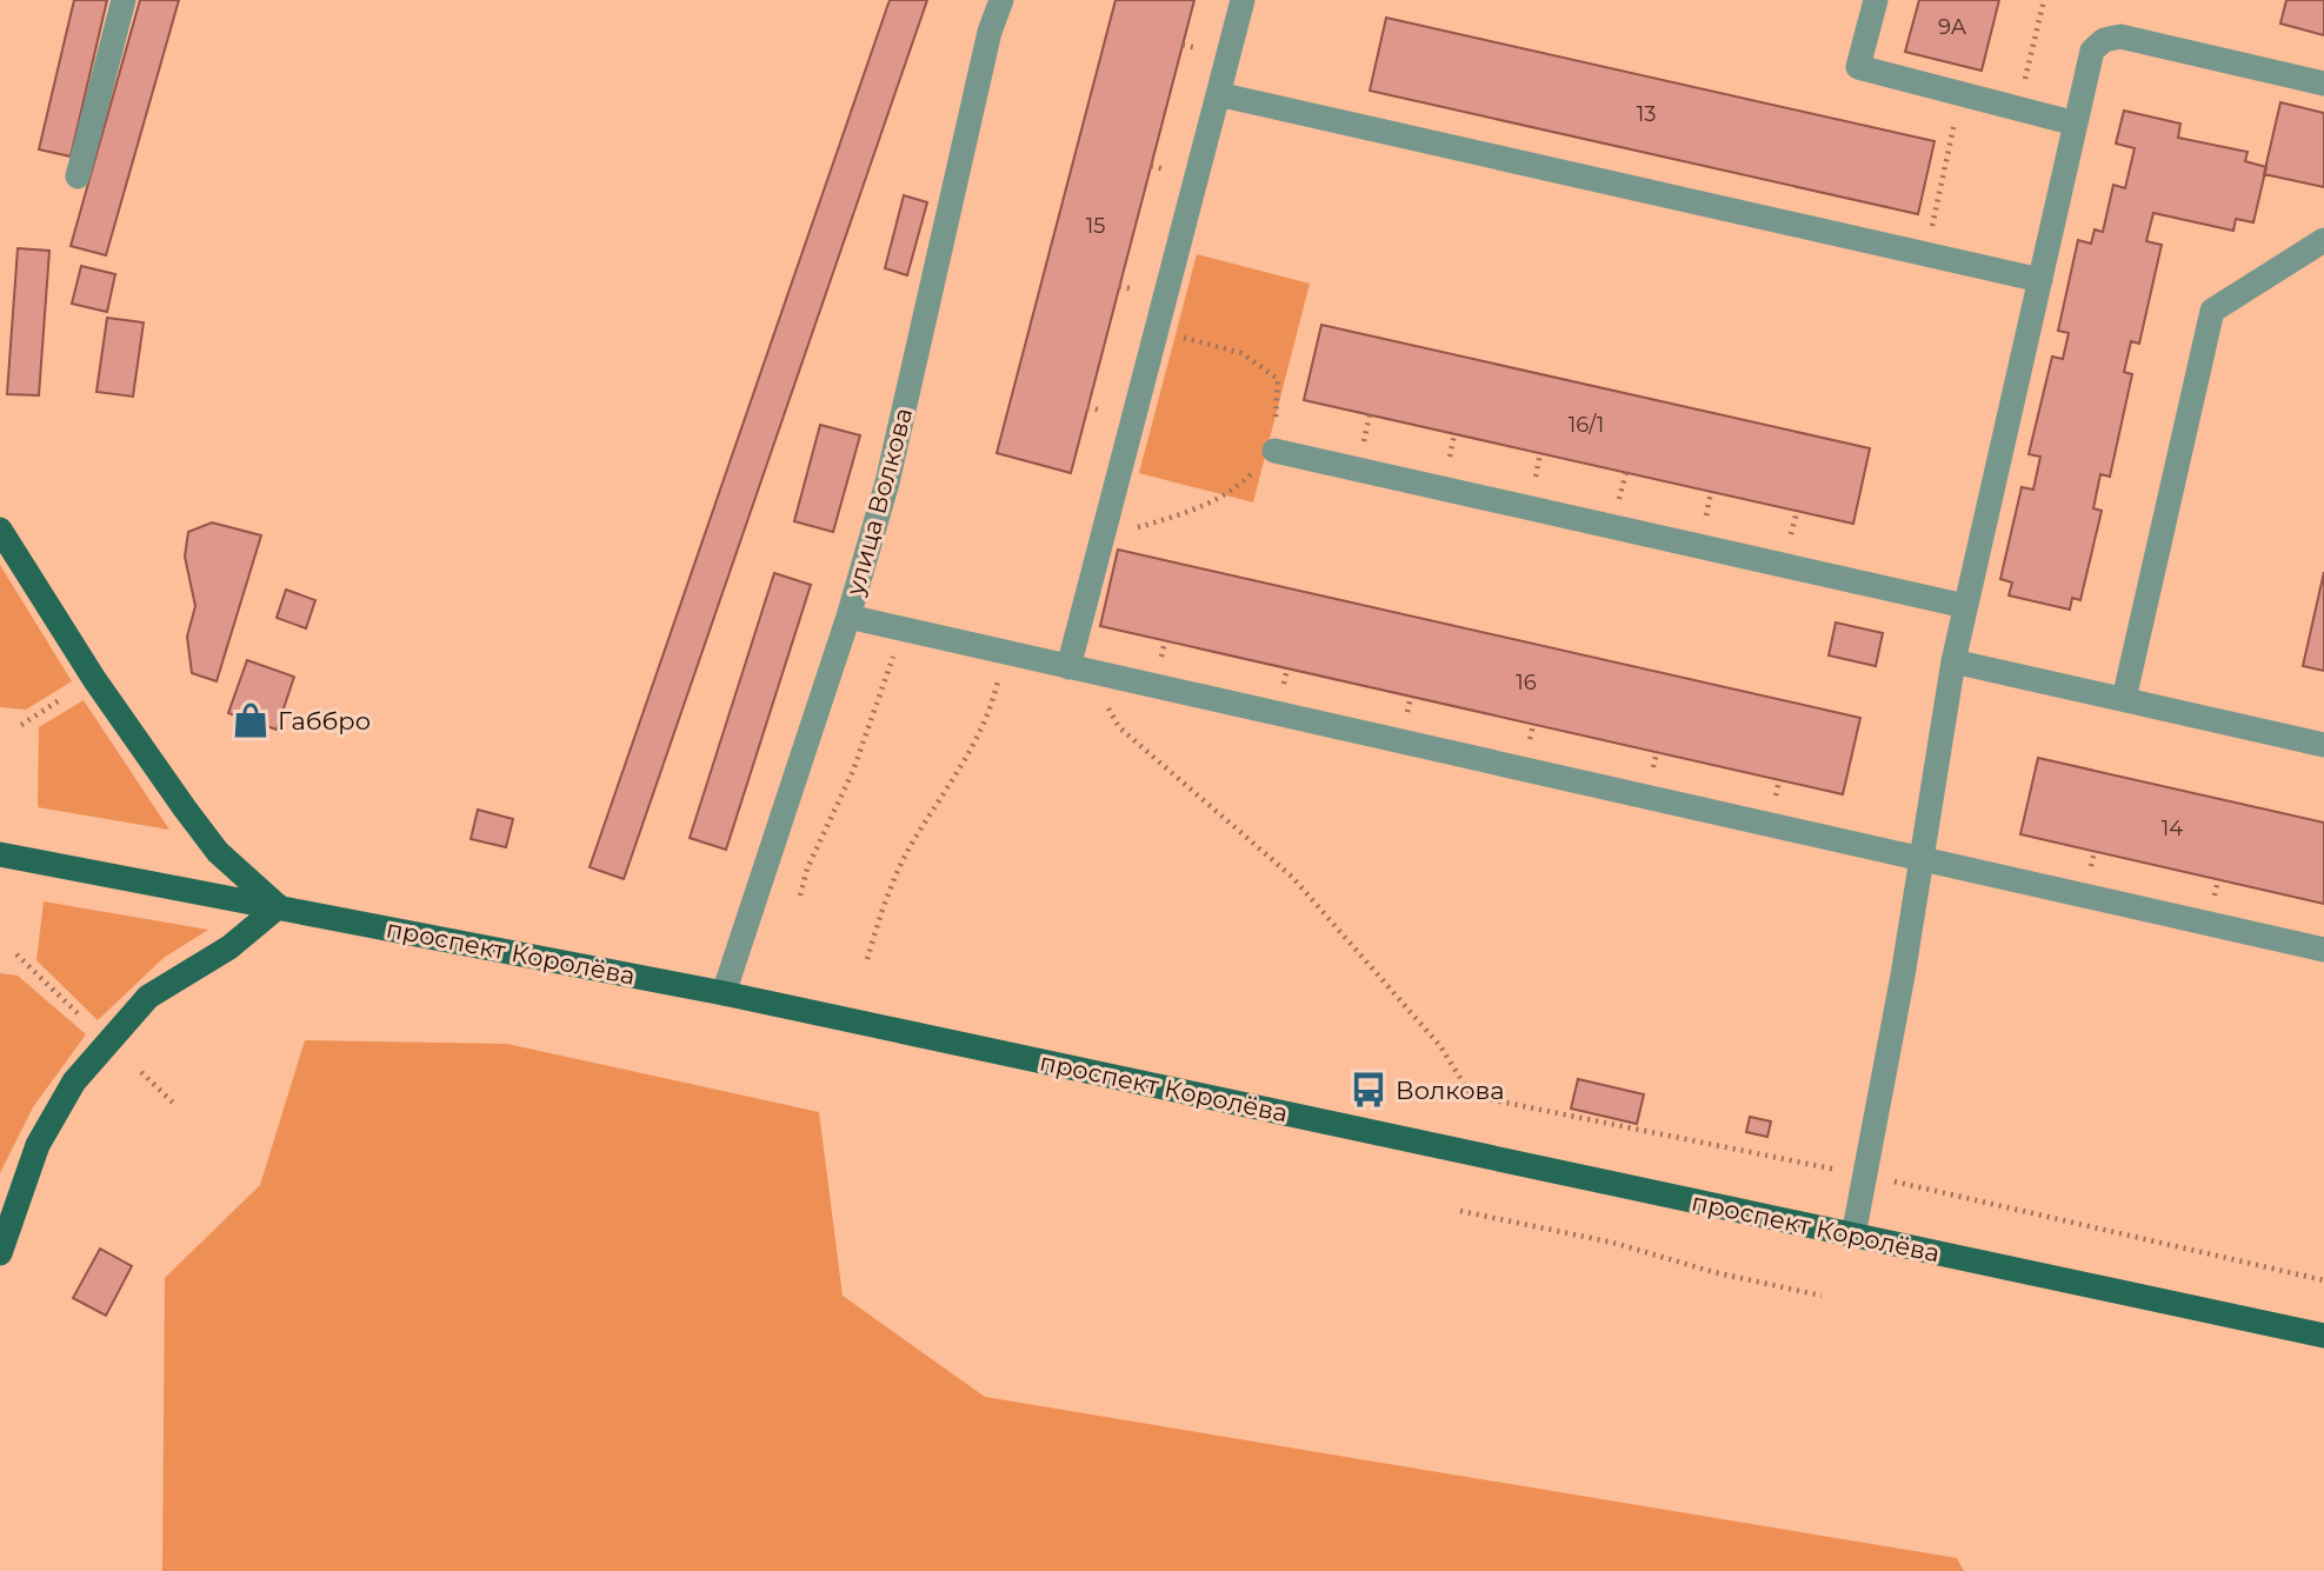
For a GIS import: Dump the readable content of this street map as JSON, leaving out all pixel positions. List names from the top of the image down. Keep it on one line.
{"streets":{"main road":["проспект Королёва"],"street":["улица Волкова"]},"crossings":[["улица Волкова","проспект Королёва"]],"places":{"shop":["Габбро"],"bus stop":["Волкова"]},"house_numbers":["9А","13","15","16/1","16","14"]}
